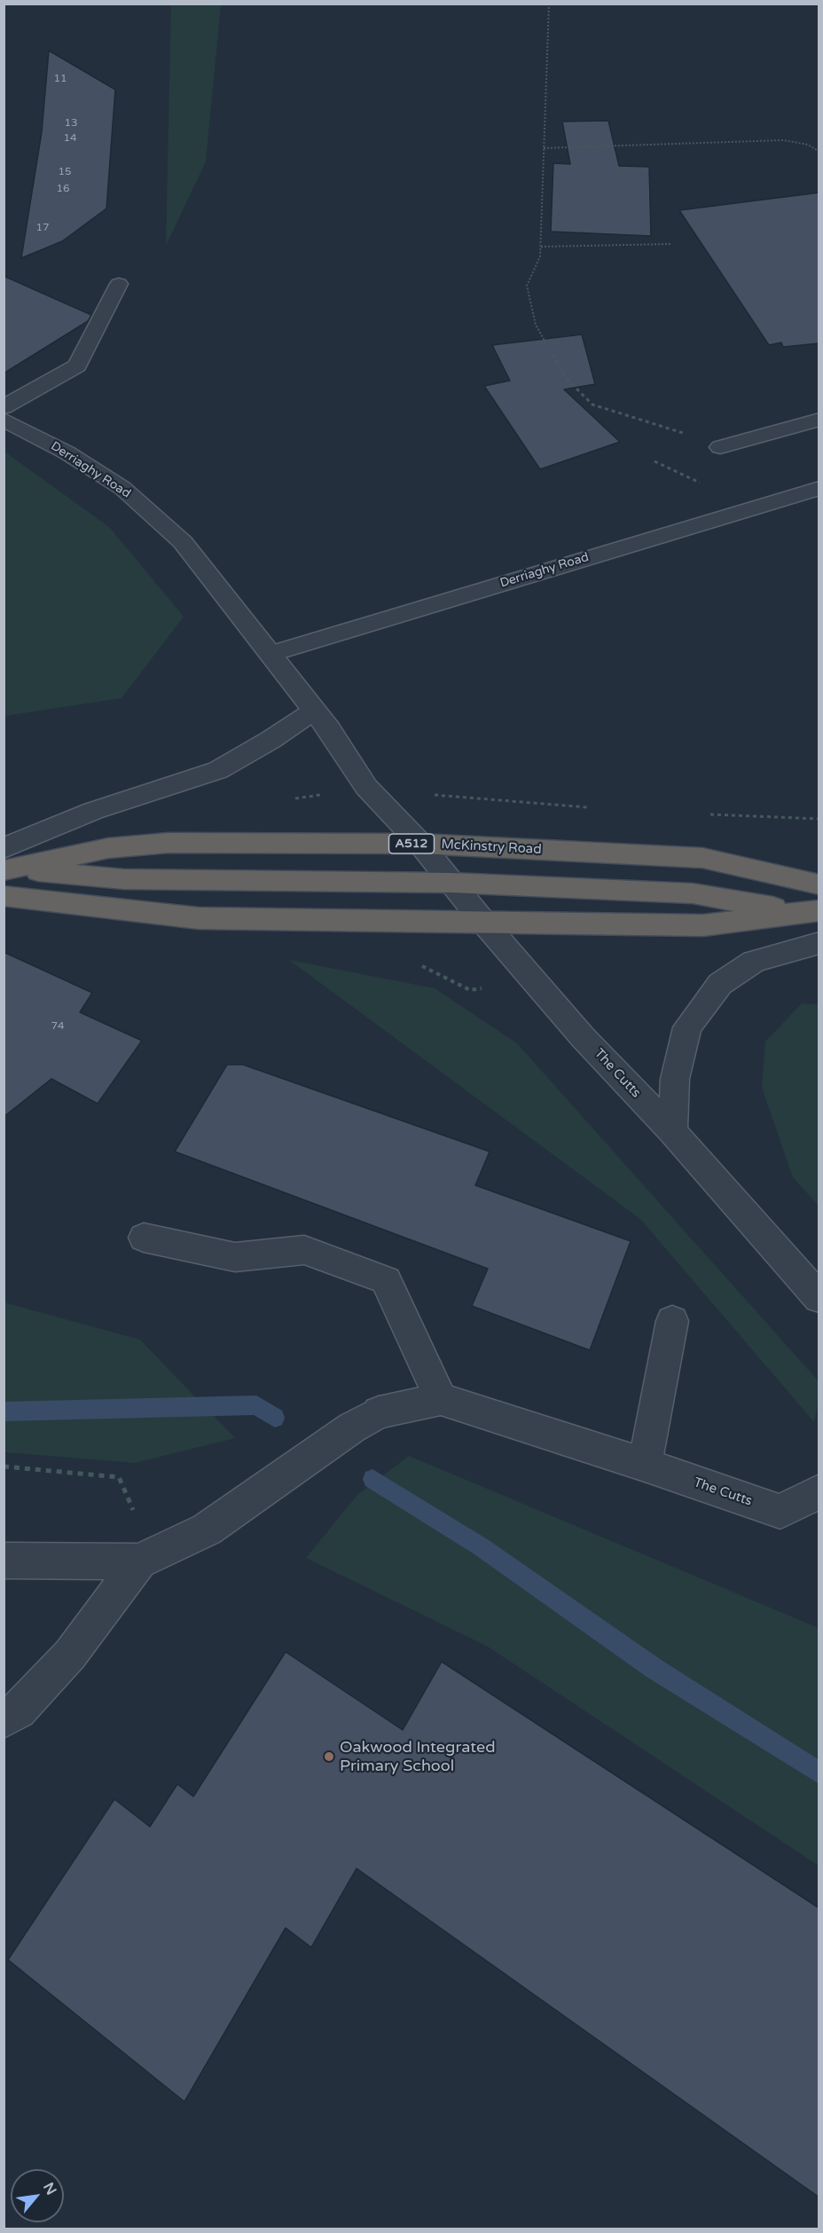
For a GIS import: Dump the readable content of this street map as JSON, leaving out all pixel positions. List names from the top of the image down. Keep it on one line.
{"streets":{"highway":["A512","McKinstry Road"],"street":["Derriaghy Road","The Cutts"]},"crossings":[["Derriaghy Road","McKinstry Road"],["Derriaghy Road","The Cutts"],["McKinstry Road","The Cutts"]],"places":["Oakwood Integrated Primary School"],"house_numbers":["11","13","14","15","16","17","74"],"north":"top right"}
